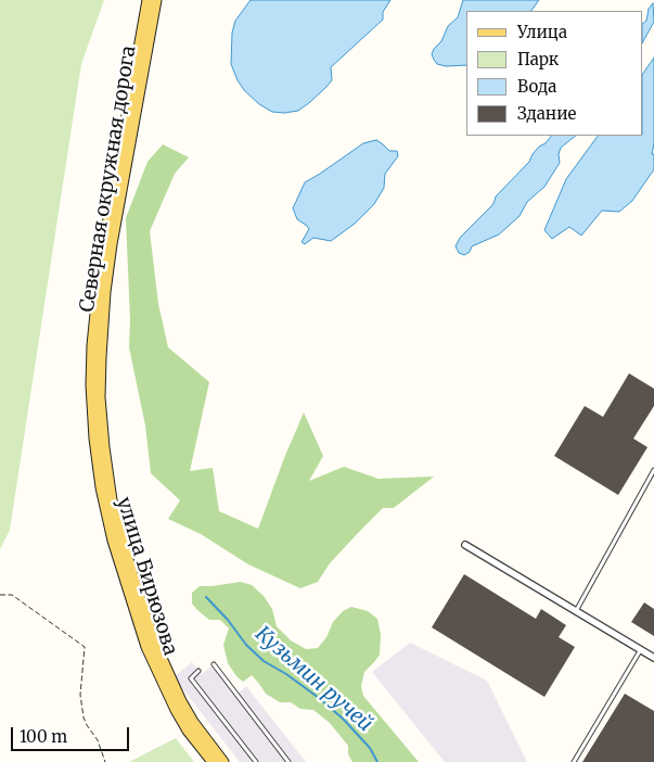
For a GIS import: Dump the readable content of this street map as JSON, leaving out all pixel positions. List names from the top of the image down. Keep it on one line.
{"streets":{"main road":["Северная окружная дорога","улица Бирюзова"]},"crossings":[["Северная окружная дорога","улица Бирюзова"]],"water":["Кузьмин ручей"],"legend":["Улица","Парк","Вода","Здание"],"scale_bar":"100 m"}
